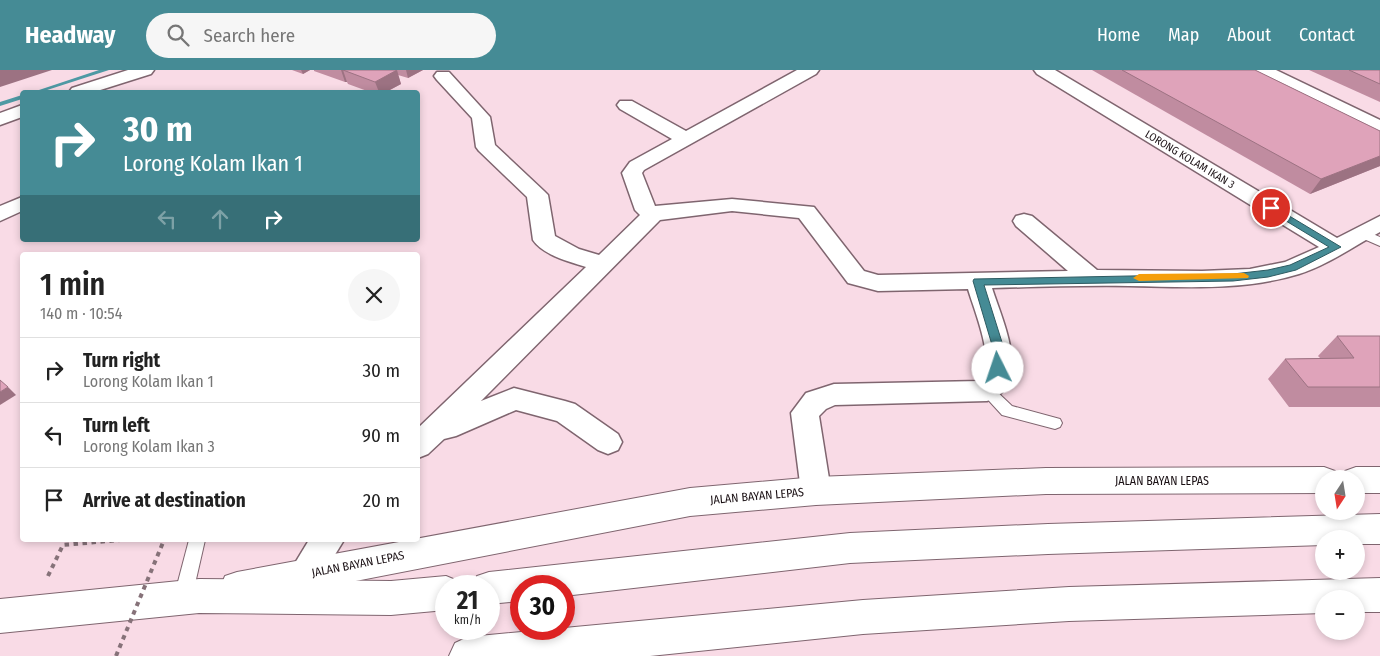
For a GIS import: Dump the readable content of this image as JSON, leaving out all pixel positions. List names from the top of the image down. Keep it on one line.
{"streets":{"main road":["JALAN BAYAN LEPAS"],"street":["LORONG KOLAM IKAN 3"]},"north":"bottom","page":{"header":"Headway","search":"Search here","nav":["Home","Map","About","Contact"],"turn":["30 m","Lorong Kolam Ikan 1"],"heading":["1 min","140 m · 10:54"],"list":[{"name":"Turn right","note":"Lorong Kolam Ikan 1","value":"30 m"},{"name":"Turn left","note":"Lorong Kolam Ikan 3","value":"90 m"},{"name":"Arrive at destination","value":"20 m"}],"map_buttons":["+","−"],"speed":"21 km/h","limit":"30"}}
